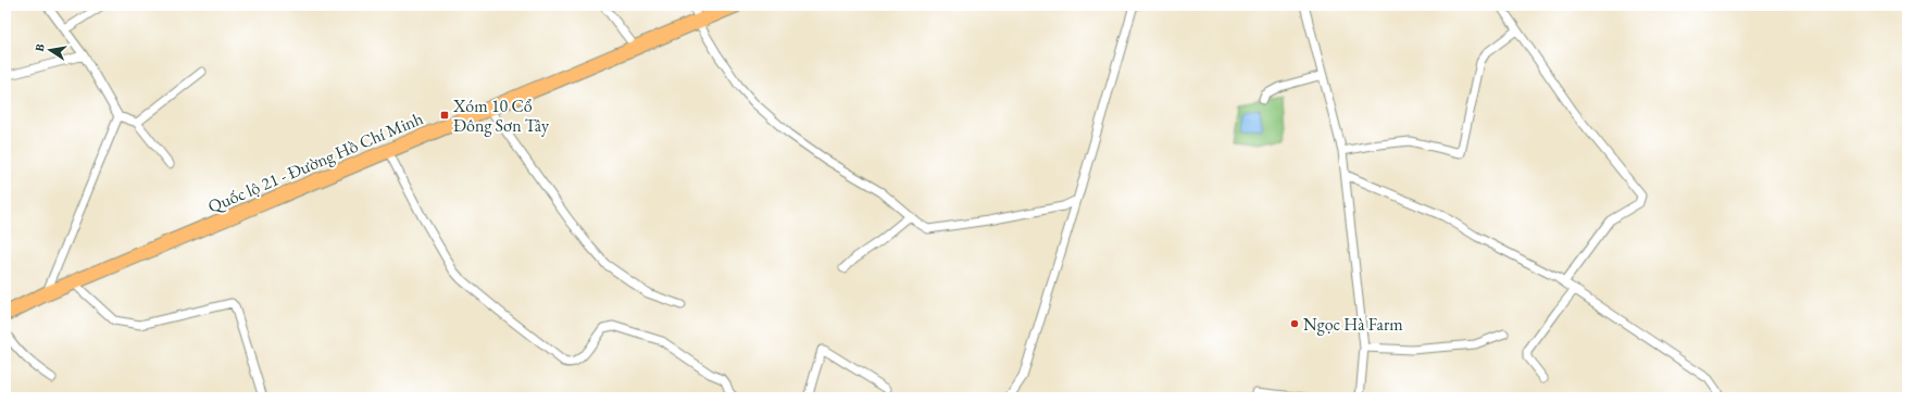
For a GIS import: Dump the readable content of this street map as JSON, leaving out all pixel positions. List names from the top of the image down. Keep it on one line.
{"streets":{"highway":["Quốc lộ 21 - Đường Hồ Chí Minh"]},"places":{"transit":["Xóm 10 Cổ Đông Sơn Tây"],"other":["Ngọc Hà Farm"]},"north":"left"}
